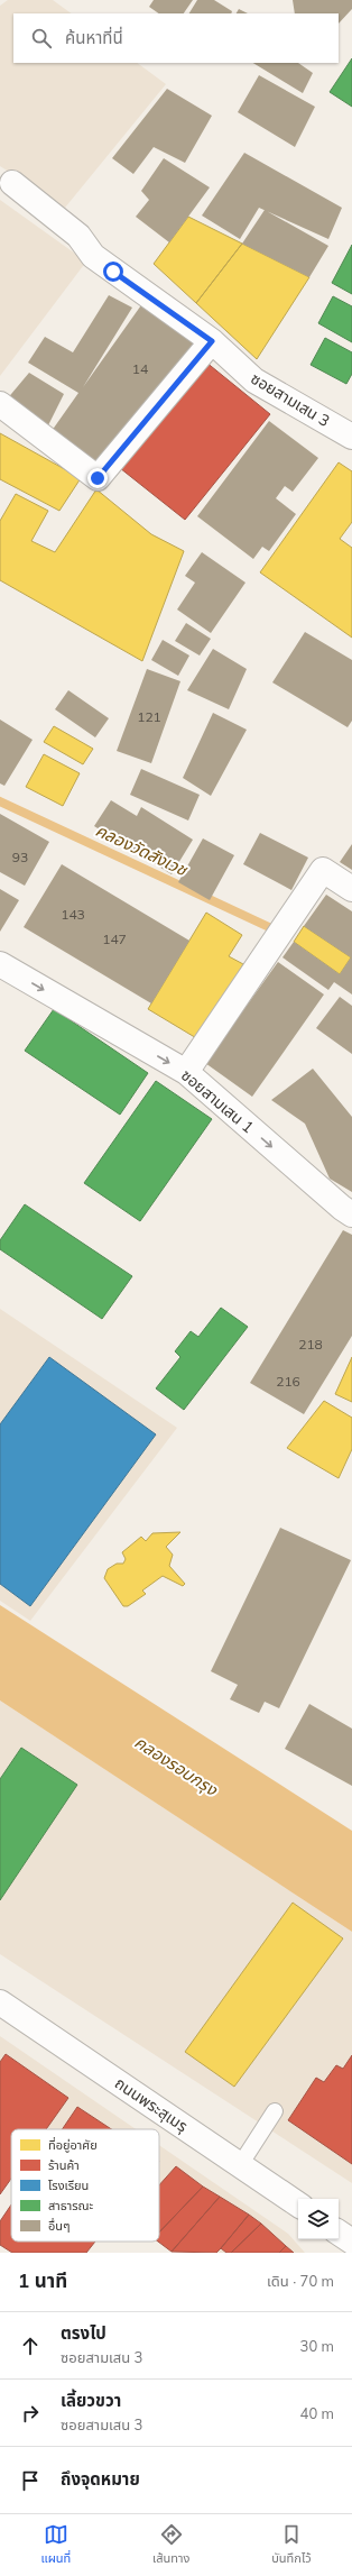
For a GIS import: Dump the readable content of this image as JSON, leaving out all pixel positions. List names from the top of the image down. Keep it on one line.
{"streets":{"street":["ซอยสามเสน 3","ซอยสามเสน 1","ถนนพระสุเมรุ"]},"one_way":["ซอยสามเสน 1"],"water":["คลองวัดสังเวช","คลองรอบกรุง"],"house_numbers":["14","121","93","143","147","218","216"],"legend":["ที่อยู่อาศัย","ร้านค้า","โรงเรียน","สาธารณะ","อื่นๆ"],"page":{"search":"ค้นหาที่นี่","heading":["1 นาที","เดิน · 70 m"],"list":[["ตรงไป","ซอยสามเสน 3","30 m"],["เลี้ยวขวา","ซอยสามเสน 3","40 m"],"ถึงจุดหมาย"],"nav":["แผนที่","เส้นทาง","บันทึกไว้"]}}
